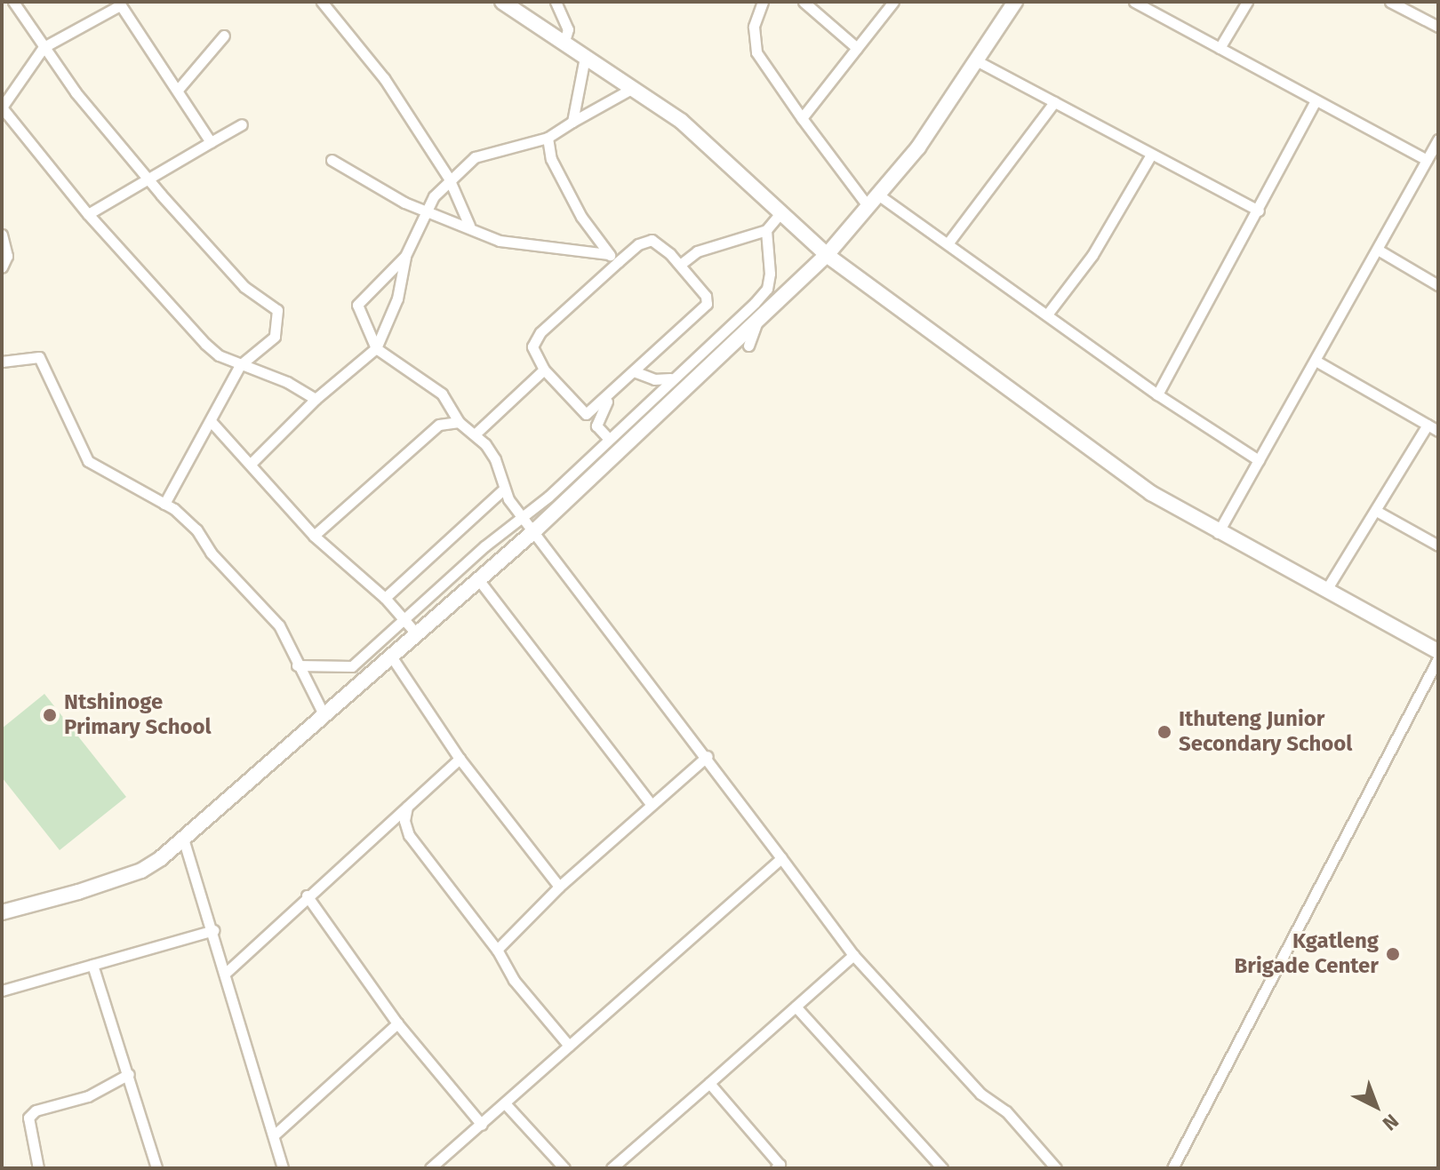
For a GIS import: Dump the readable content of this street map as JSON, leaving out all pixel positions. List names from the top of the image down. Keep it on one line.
{"places":["Ntshinoge Primary School","Ithuteng Junior Secondary School","Kgatleng Brigade Center"],"north":"bottom right"}
